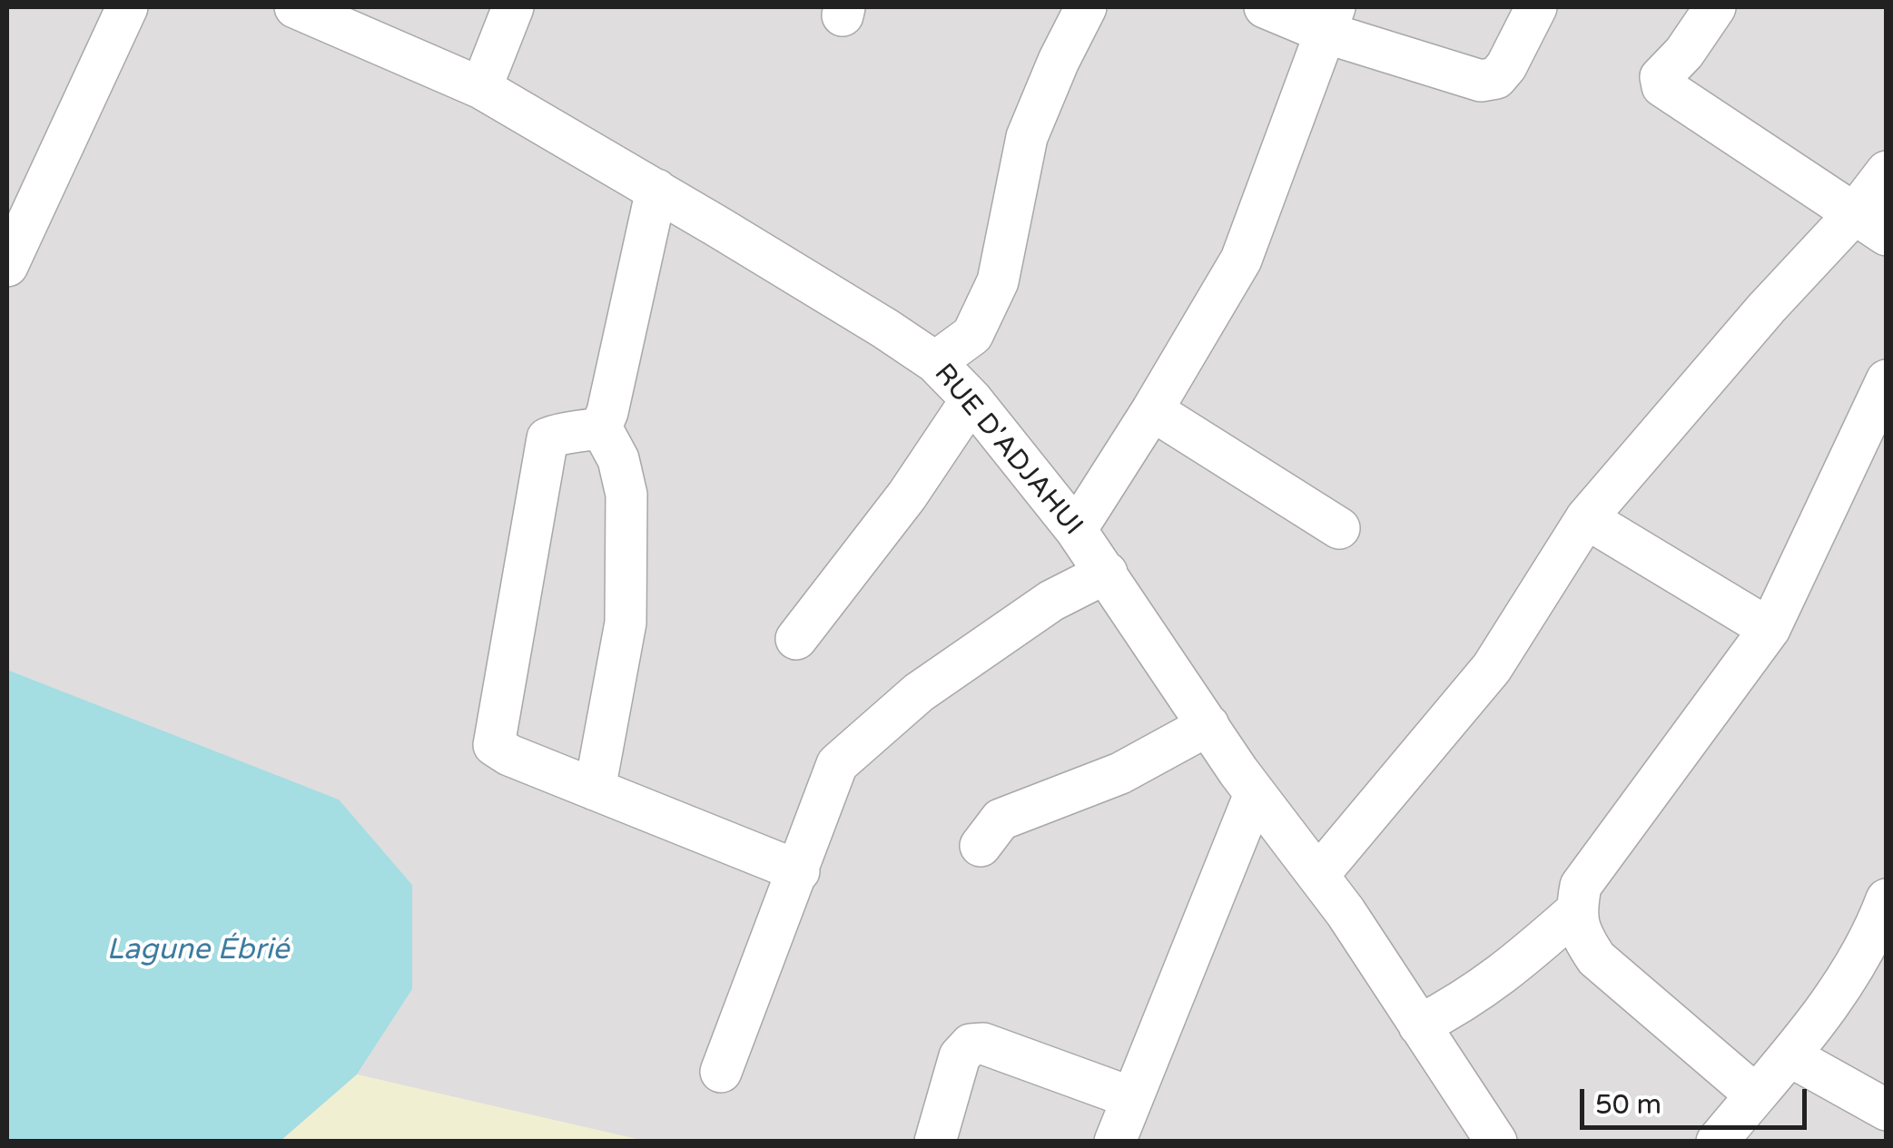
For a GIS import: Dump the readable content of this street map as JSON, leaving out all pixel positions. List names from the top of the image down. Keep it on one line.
{"streets":{"street":["RUE D'ADJAHUI"]},"water":["Lagune Ébrié"],"scale_bar":"50 m"}
